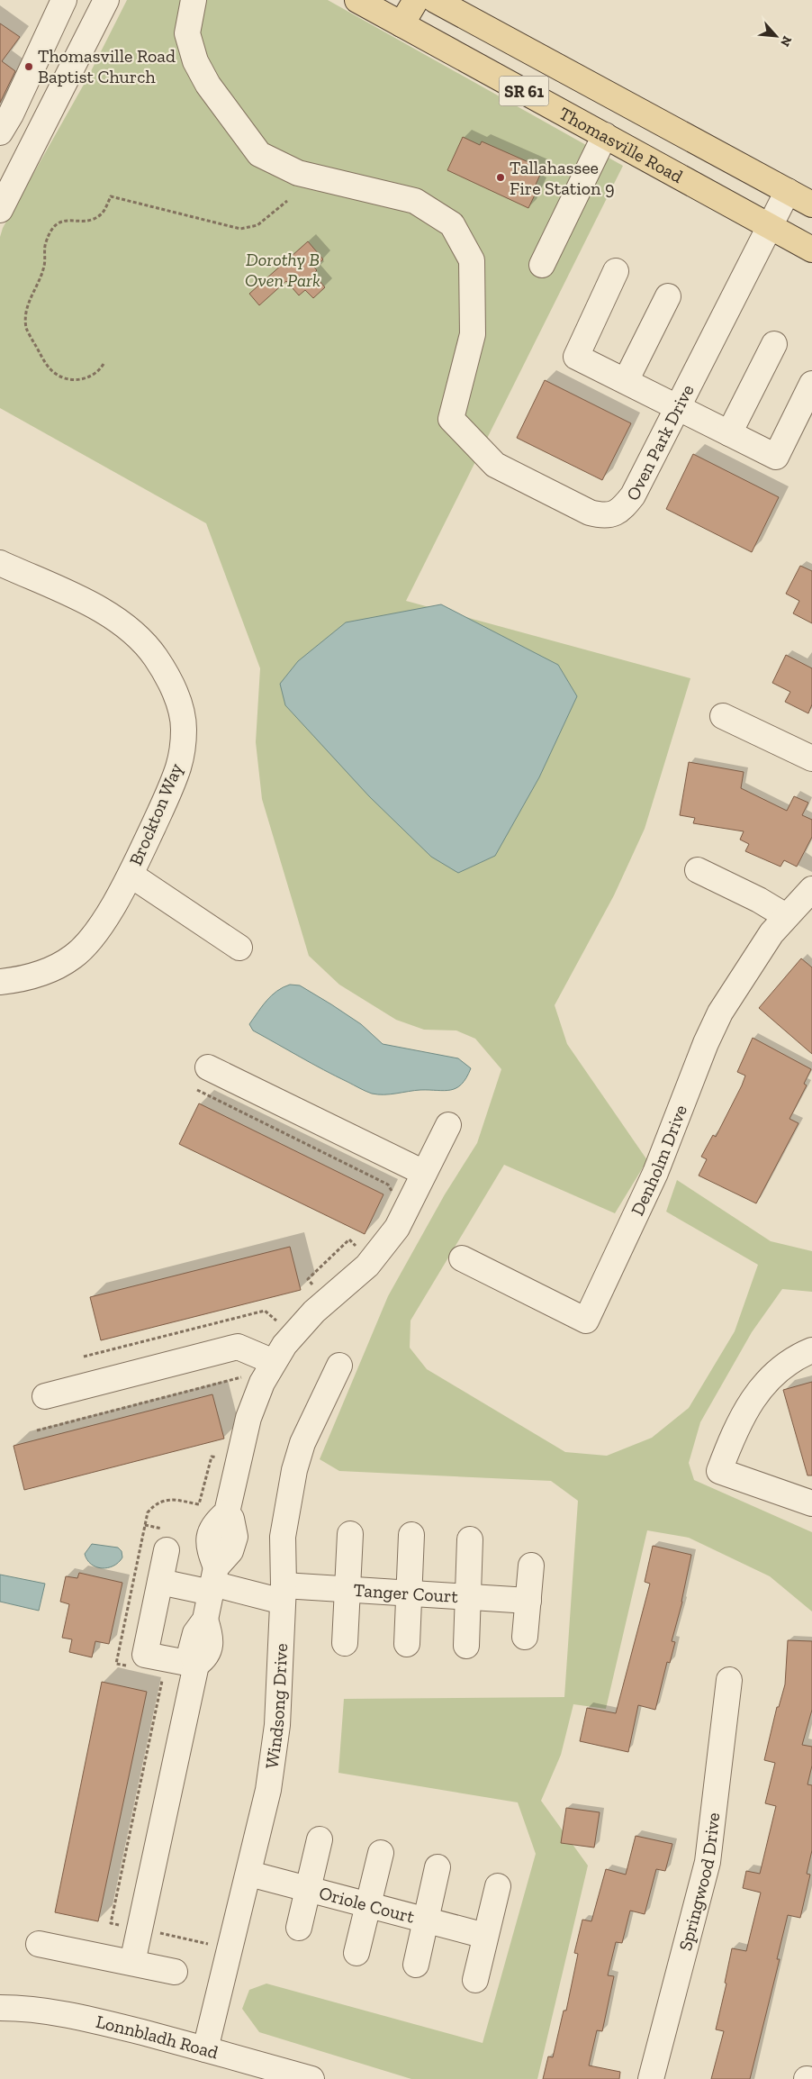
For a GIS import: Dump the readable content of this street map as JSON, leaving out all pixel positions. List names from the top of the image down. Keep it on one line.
{"streets":{"main road":["SR 61","Thomasville Road"],"street":["Oven Park Drive","Brockton Way","Denholm Drive","Tanger Court","Windsong Drive","Springwood Drive","Oriole Court","Lonnbladh Road"]},"crossings":[["Thomasville Road","Oven Park Drive"],["Tanger Court","Windsong Drive"],["Windsong Drive","Oriole Court"],["Windsong Drive","Lonnbladh Road"]],"parks":["Dorothy B Oven Park"],"places":["Thomasville Road Baptist Church","Tallahassee Fire Station 9"],"north":"bottom right"}
